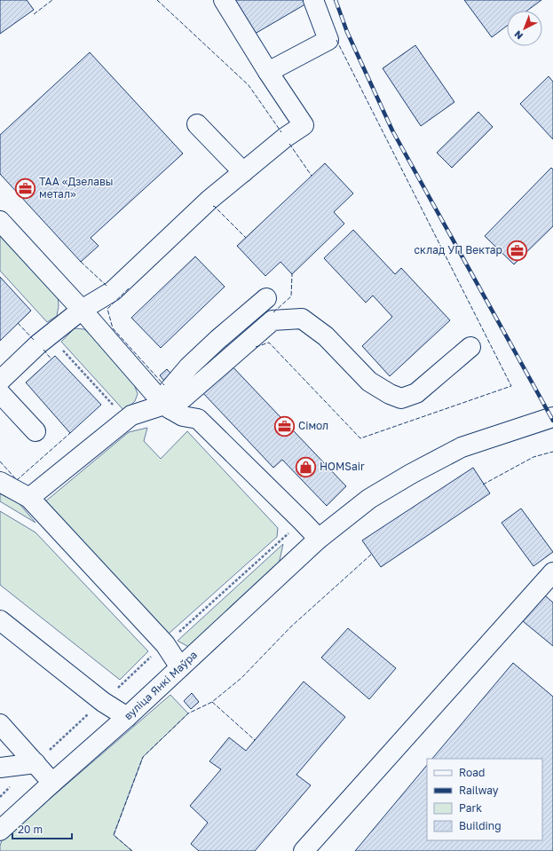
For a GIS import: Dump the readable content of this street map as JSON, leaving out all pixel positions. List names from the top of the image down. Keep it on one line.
{"streets":{"street":["вуліца Янкі Маўра"]},"places":{"office":["ТАА «Дзелавы метал»","склад УП Вектар","Сімол"],"shop":["HOMSair"]},"legend":["Road","Railway","Park","Building"],"scale_bar":"20 m","north":"bottom left"}
